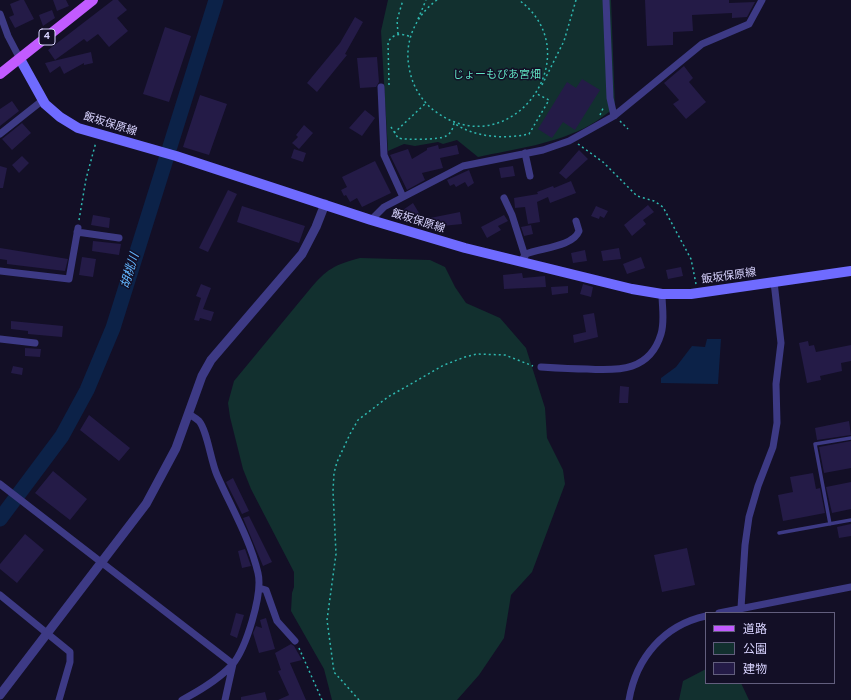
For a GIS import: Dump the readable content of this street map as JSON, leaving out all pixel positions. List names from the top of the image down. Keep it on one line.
{"streets":{"main road":["4","飯坂保原線"]},"crossings":[["4","飯坂保原線"]],"water":["胡桃川"],"parks":["じょーもぴあ宮畑"],"legend":["道路","公園","建物"]}
